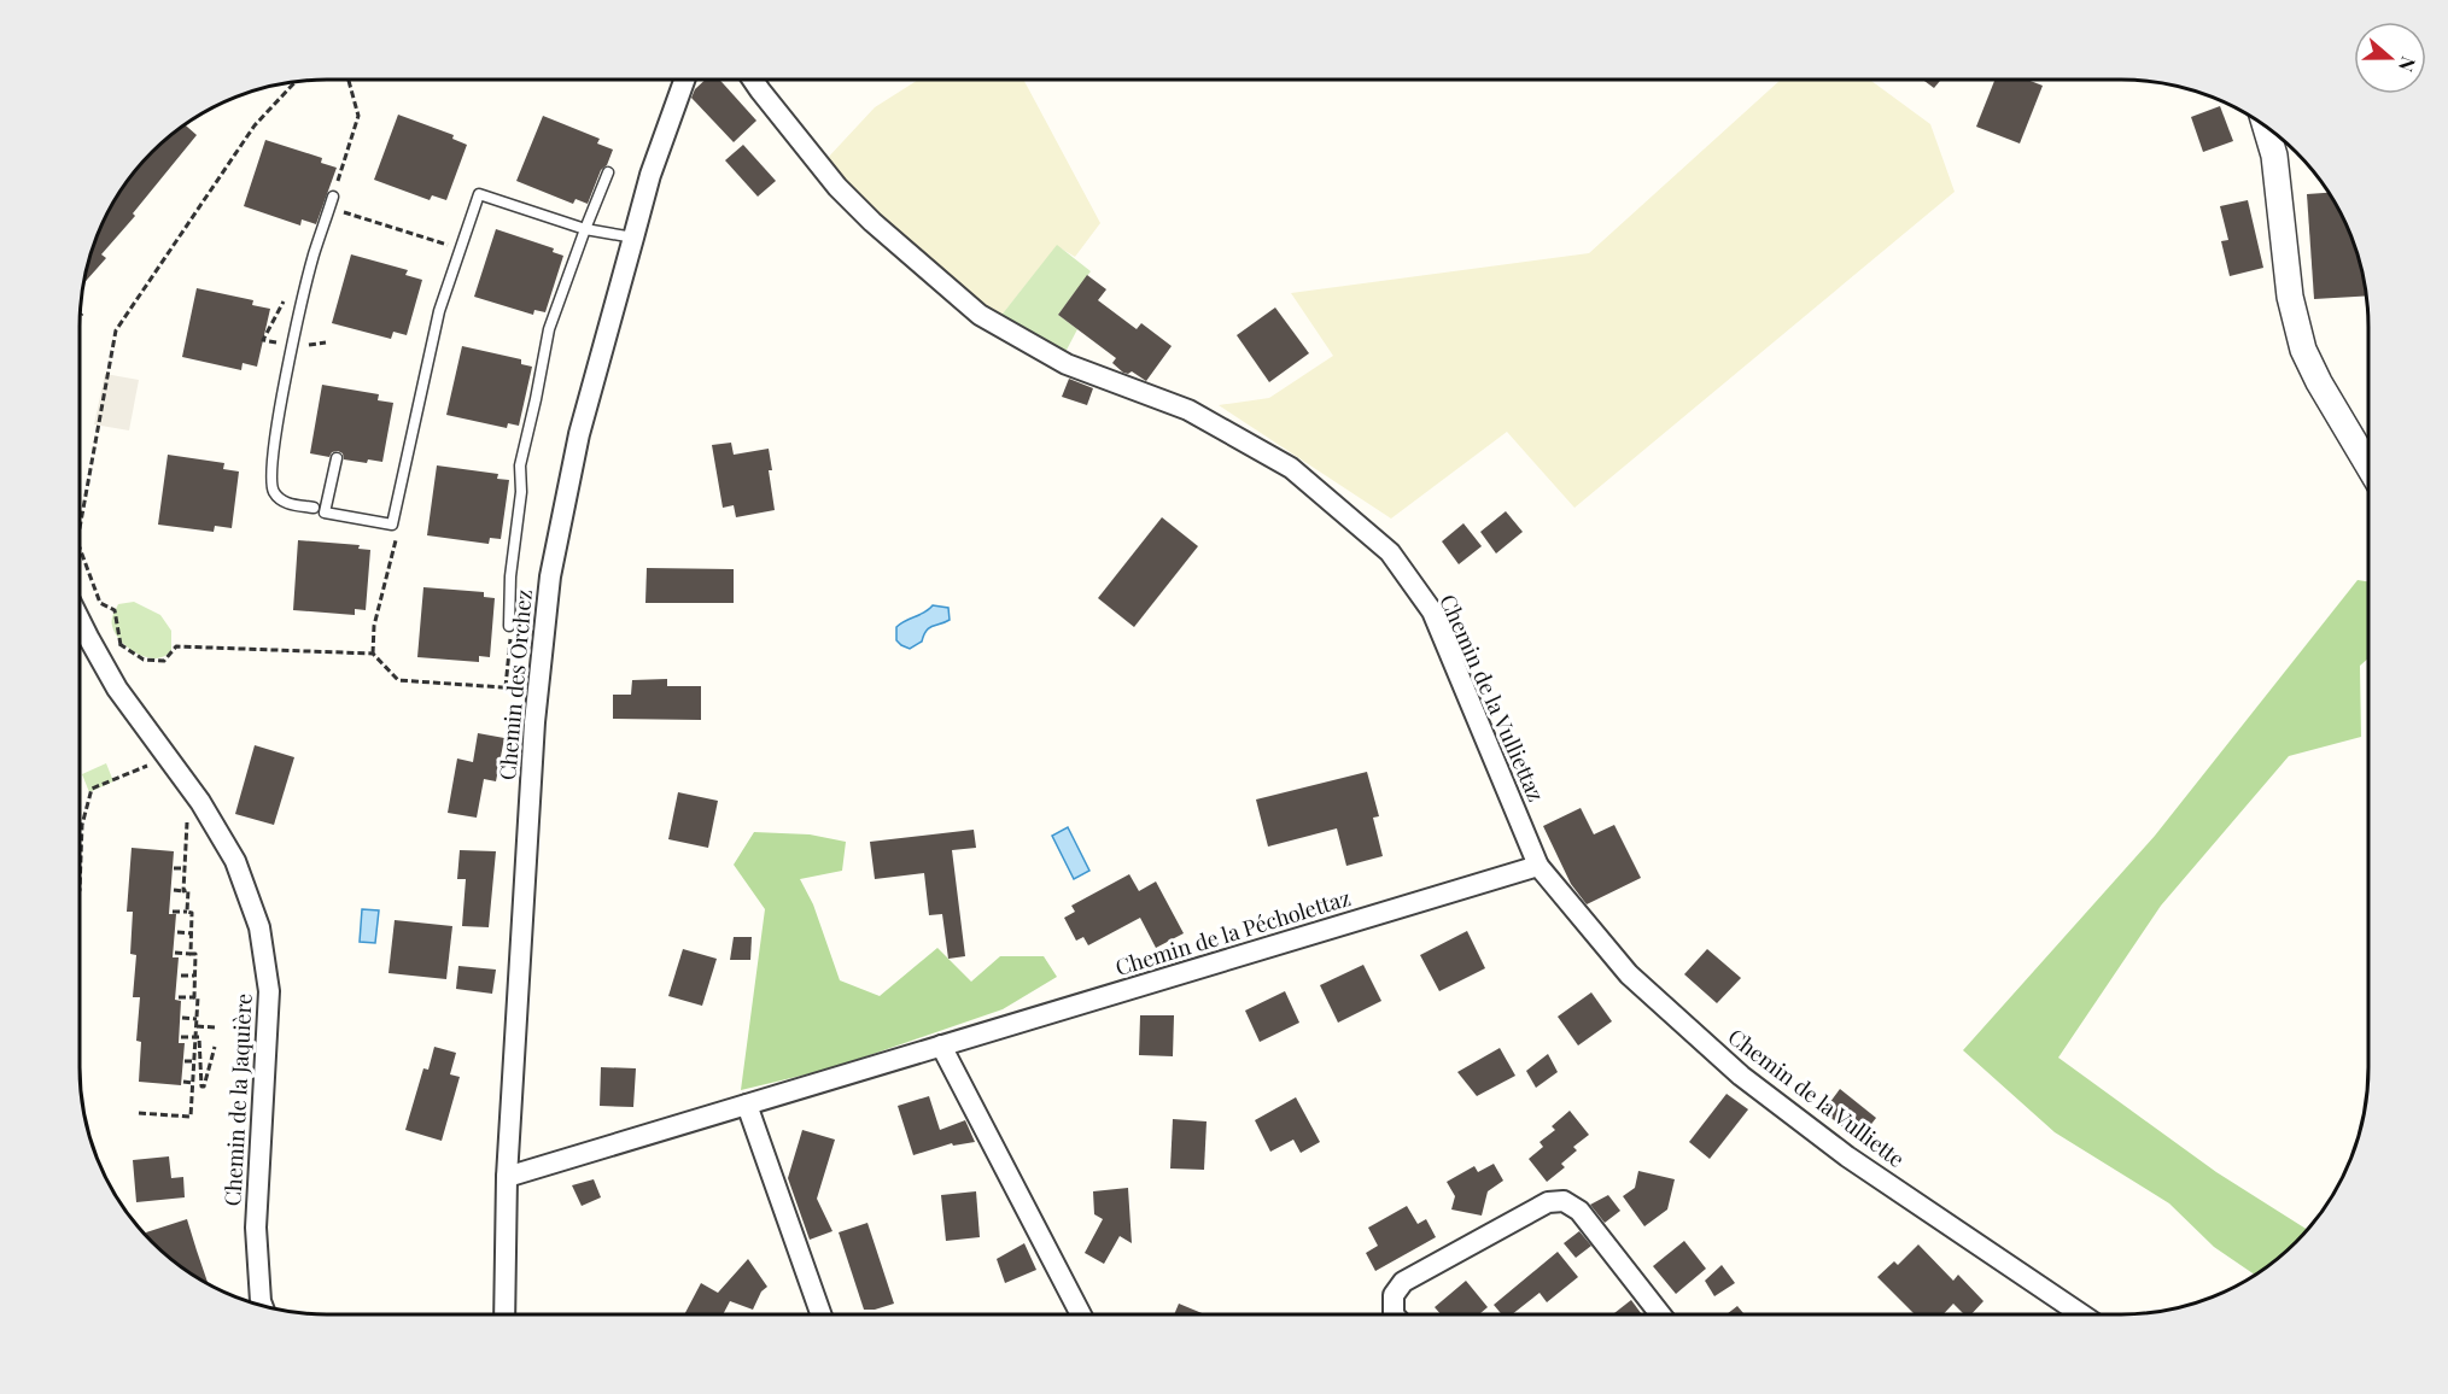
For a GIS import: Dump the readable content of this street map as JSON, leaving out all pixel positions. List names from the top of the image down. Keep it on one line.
{"streets":{"street":["Chemin des Orchez","Chemin de la Vulliettaz","Chemin de la Pécholettaz","Chemin de la Vulliette","Chemin de la Jaquière"]},"crossings":[["Chemin des Orchez","Chemin de la Pécholettaz"],["Chemin de la Vulliettaz","Chemin de la Pécholettaz"],["Chemin de la Vulliettaz","Chemin de la Vulliette"],["Chemin de la Pécholettaz","Chemin de la Vulliette"]],"north":"right"}
